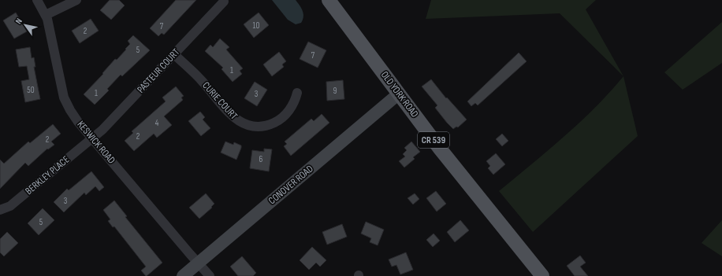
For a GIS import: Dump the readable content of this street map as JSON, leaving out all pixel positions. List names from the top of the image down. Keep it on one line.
{"streets":{"main road":["OLD YORK ROAD","CR 539"],"street":["PASTEUR COURT","CURIE COURT","KESWICK ROAD","BERKLEY PLACE","CONOVER ROAD"]},"crossings":[["PASTEUR COURT","CURIE COURT"],["PASTEUR COURT","KESWICK ROAD"],["PASTEUR COURT","BERKLEY PLACE"],["OLD YORK ROAD","CONOVER ROAD"],["KESWICK ROAD","BERKLEY PLACE"],["KESWICK ROAD","CONOVER ROAD"]],"house_numbers":["10","7","2","5","7","1","50","9","1","3","4","2","2","6","3","5"],"north":"top left"}
